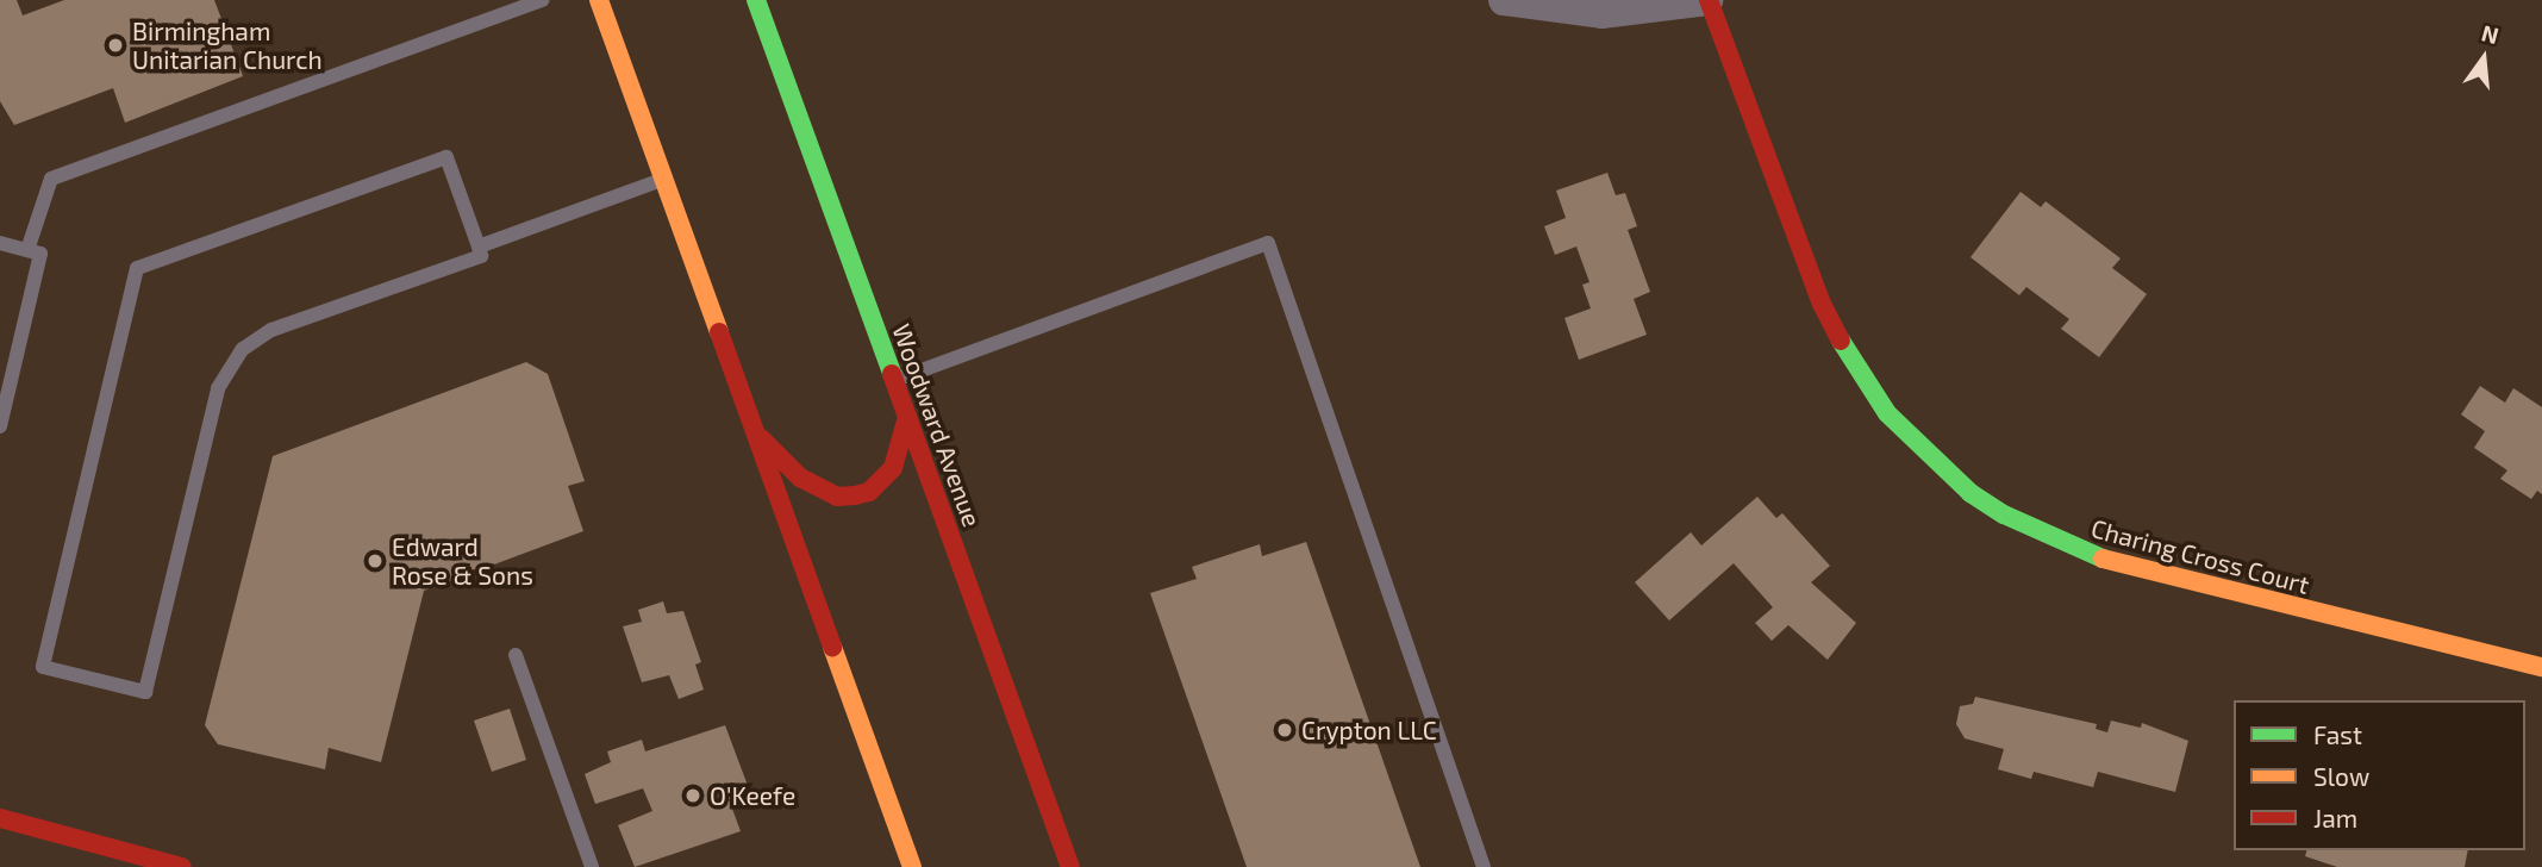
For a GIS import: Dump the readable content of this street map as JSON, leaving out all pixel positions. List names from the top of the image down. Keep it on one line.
{"streets":{"main road":["Woodward Avenue","Charing Cross Court"]},"places":["Birmingham Unitarian Church","Edward Rose & Sons","Crypton LLC","O'Keefe"],"legend":["Fast","Slow","Jam"],"north":"top"}
